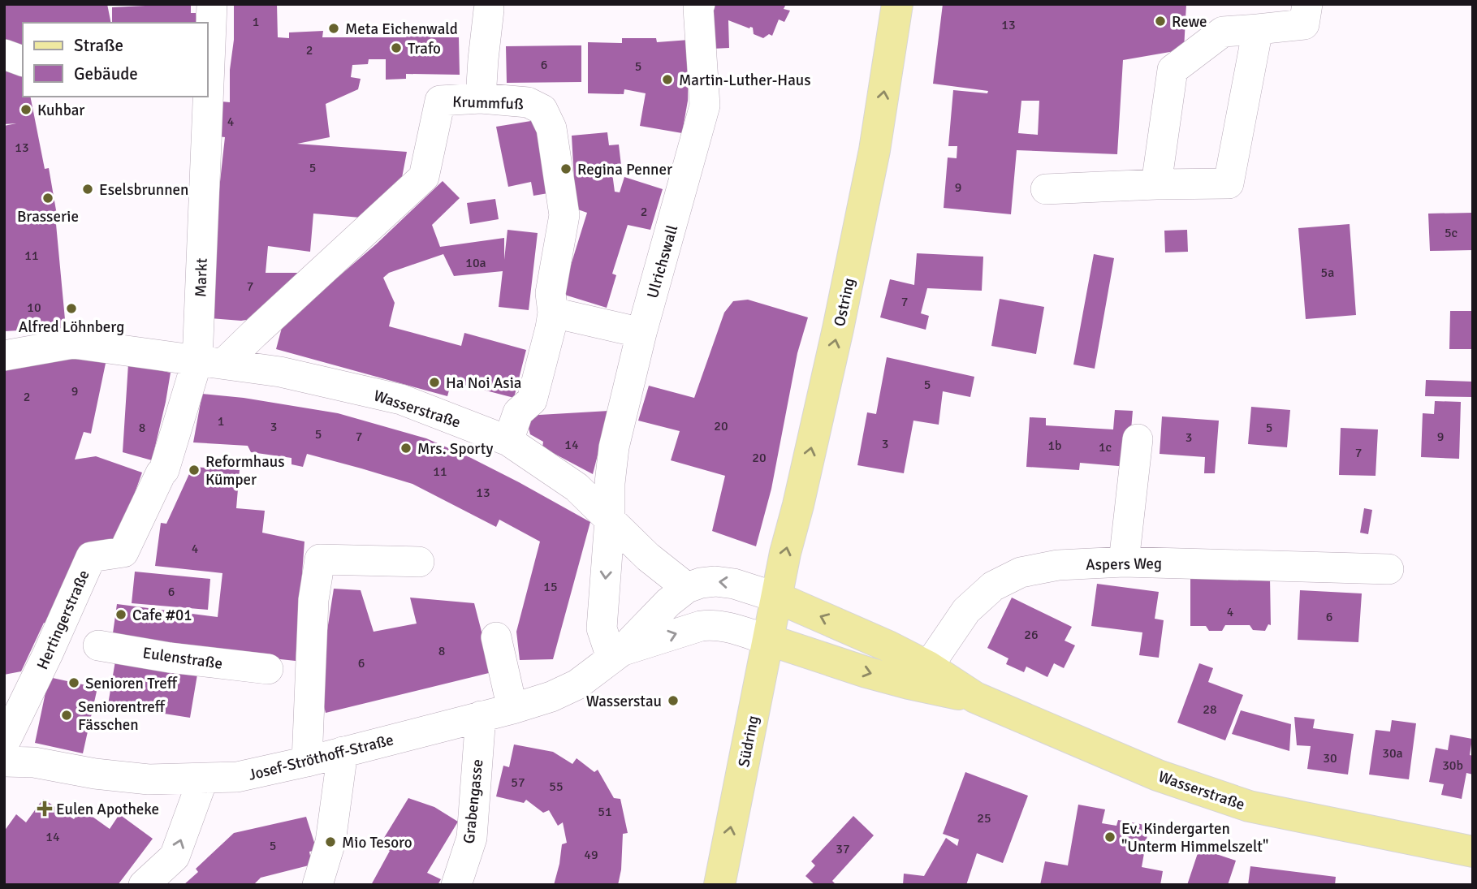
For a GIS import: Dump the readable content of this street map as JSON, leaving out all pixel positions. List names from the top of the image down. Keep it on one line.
{"streets":{"main road":["Ostring","Wasserstraße","Südring"],"street":["Krummfuß","Ulrichswall","Markt","Aspers Weg","Hertingerstraße","Eulenstraße","Josef-Ströthoff-Straße","Grabengasse"]},"crossings":[["Krummfuß","Markt"],["Krummfuß","Wasserstraße"],["Krummfuß","Hertingerstraße"],["Ulrichswall","Wasserstraße"],["Markt","Wasserstraße"],["Markt","Hertingerstraße"],["Ostring","Wasserstraße"],["Ostring","Südring"],["Ostring","Josef-Ströthoff-Straße"],["Wasserstraße","Aspers Weg"],["Wasserstraße","Hertingerstraße"],["Wasserstraße","Südring"],["Wasserstraße","Josef-Ströthoff-Straße"],["Südring","Josef-Ströthoff-Straße"],["Josef-Ströthoff-Straße","Grabengasse"]],"one_way":["Ostring","Südring"],"places":{"other":["Rewe","Meta Eichenwald","Trafo","Martin-Luther-Haus","Kuhbar","Regina Penner","Eselsbrunnen","Brasserie","Alfred Löhnberg","Ha Noi Asia","Mrs. Sporty","Reformhaus Kümper","Cafe #01","Senioren Treff","Wasserstau","Seniorentreff Fässchen","Ev. Kindergarten \"Unterm Himmelszelt\"","Mio Tesoro"],"health":["Eulen Apotheke"]},"house_numbers":["1","13","2","6","5","4","13","5","9","2","5c","11","10a","5a","7","7","10","5","9","2","1","20","3","8","5","5","7","9","3","3","14","1b","1c","7","20","11","13","4","15","6","4","6","26","8","6","28","30a","30","30b","57","55","51","25","14","5","37","49"],"legend":["Straße","Gebäude"]}
